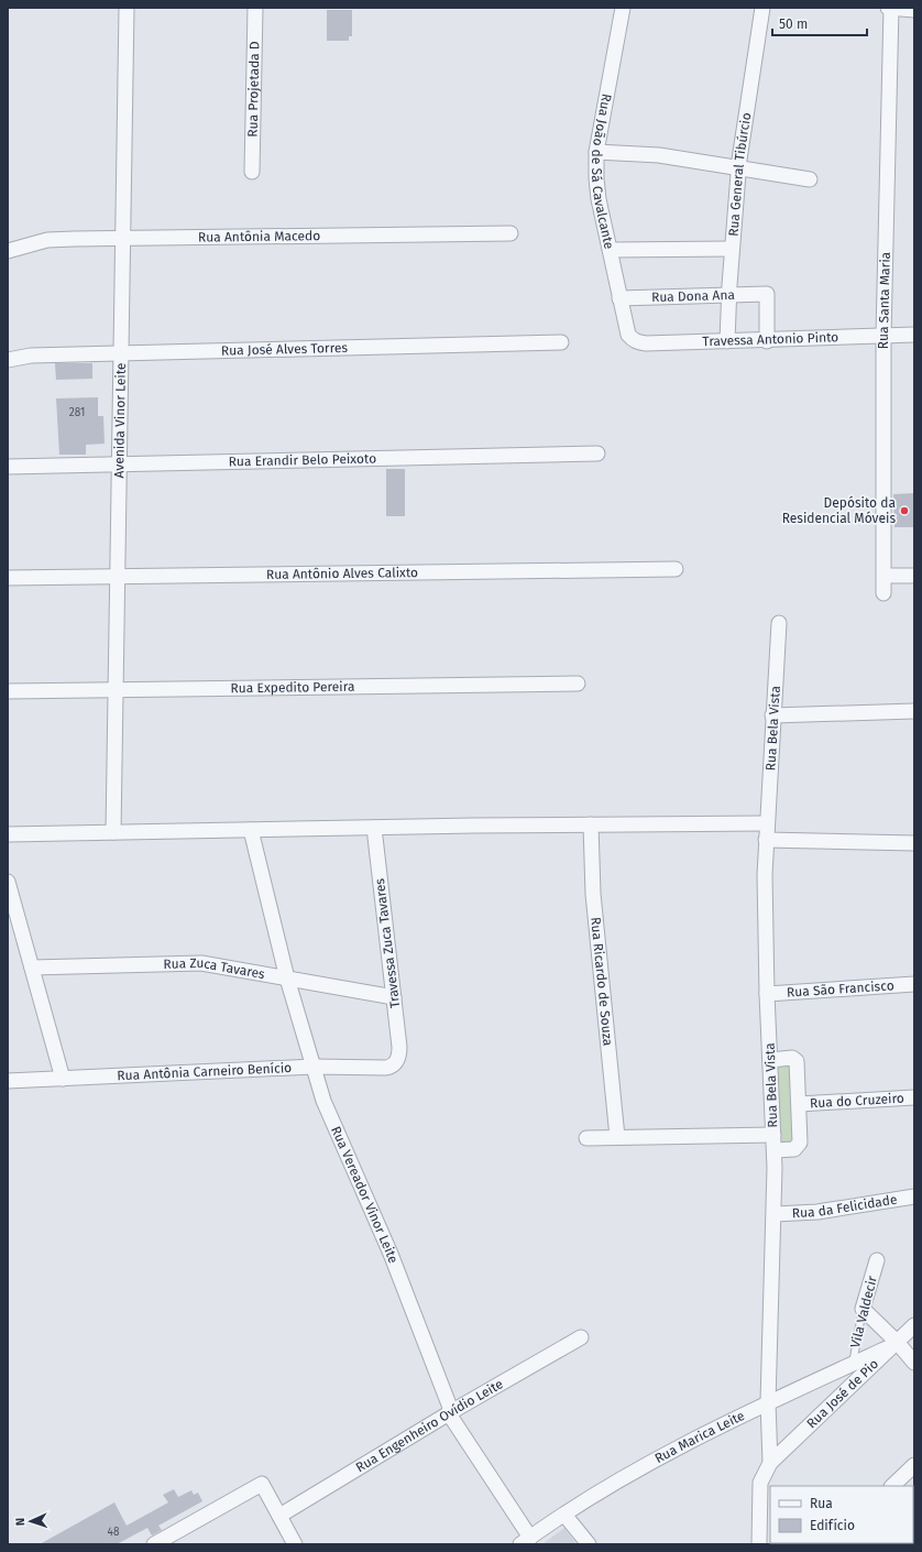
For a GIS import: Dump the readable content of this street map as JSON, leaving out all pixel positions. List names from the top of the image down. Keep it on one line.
{"streets":{"street":["Rua Projetada D","Rua João de Sá Cavalcante","Rua General Tibúrcio","Rua Antônia Macedo","Rua Dona Ana","Rua Santa Maria","Travessa Antonio Pinto","Rua José Alves Torres","Avenida Vinor Leite","Rua Erandir Belo Peixoto","Rua Antônio Alves Calixto","Rua Expedito Pereira","Rua Bela Vista","Travessa Zuca Tavares","Rua Zuca Tavares","Rua Ricardo de Souza","Rua São Francisco","Rua Antônia Carneiro Benício","Rua do Cruzeiro","Rua Vereador Vinor Leite","Rua da Felicidade","Vila Valdecir","Rua José de Pio","Rua Engenheiro Ovídio Leite","Rua Marica Leite"]},"crossings":[["Rua João de Sá Cavalcante","Rua Dona Ana"],["Rua João de Sá Cavalcante","Travessa Antonio Pinto"],["Rua General Tibúrcio","Rua Dona Ana"],["Rua General Tibúrcio","Travessa Antonio Pinto"],["Rua Antônia Macedo","Avenida Vinor Leite"],["Rua Dona Ana","Travessa Antonio Pinto"],["Rua Santa Maria","Travessa Antonio Pinto"],["Rua José Alves Torres","Avenida Vinor Leite"],["Avenida Vinor Leite","Rua Erandir Belo Peixoto"],["Avenida Vinor Leite","Rua Antônio Alves Calixto"],["Avenida Vinor Leite","Rua Expedito Pereira"],["Rua Bela Vista","Rua São Francisco"],["Rua Bela Vista","Rua da Felicidade"],["Rua Bela Vista","Rua José de Pio"],["Rua Bela Vista","Rua Marica Leite"],["Travessa Zuca Tavares","Rua Zuca Tavares"],["Travessa Zuca Tavares","Rua Antônia Carneiro Benício"],["Rua Zuca Tavares","Rua Vereador Vinor Leite"],["Rua Antônia Carneiro Benício","Rua Vereador Vinor Leite"],["Rua Vereador Vinor Leite","Rua Engenheiro Ovídio Leite"],["Rua Vereador Vinor Leite","Rua Marica Leite"],["Vila Valdecir","Rua Marica Leite"],["Rua José de Pio","Rua Marica Leite"]],"places":["Depósito da Residencial Móveis"],"house_numbers":["281","48"],"legend":["Rua","Edifício"],"scale_bar":"50 m","north":"left"}
